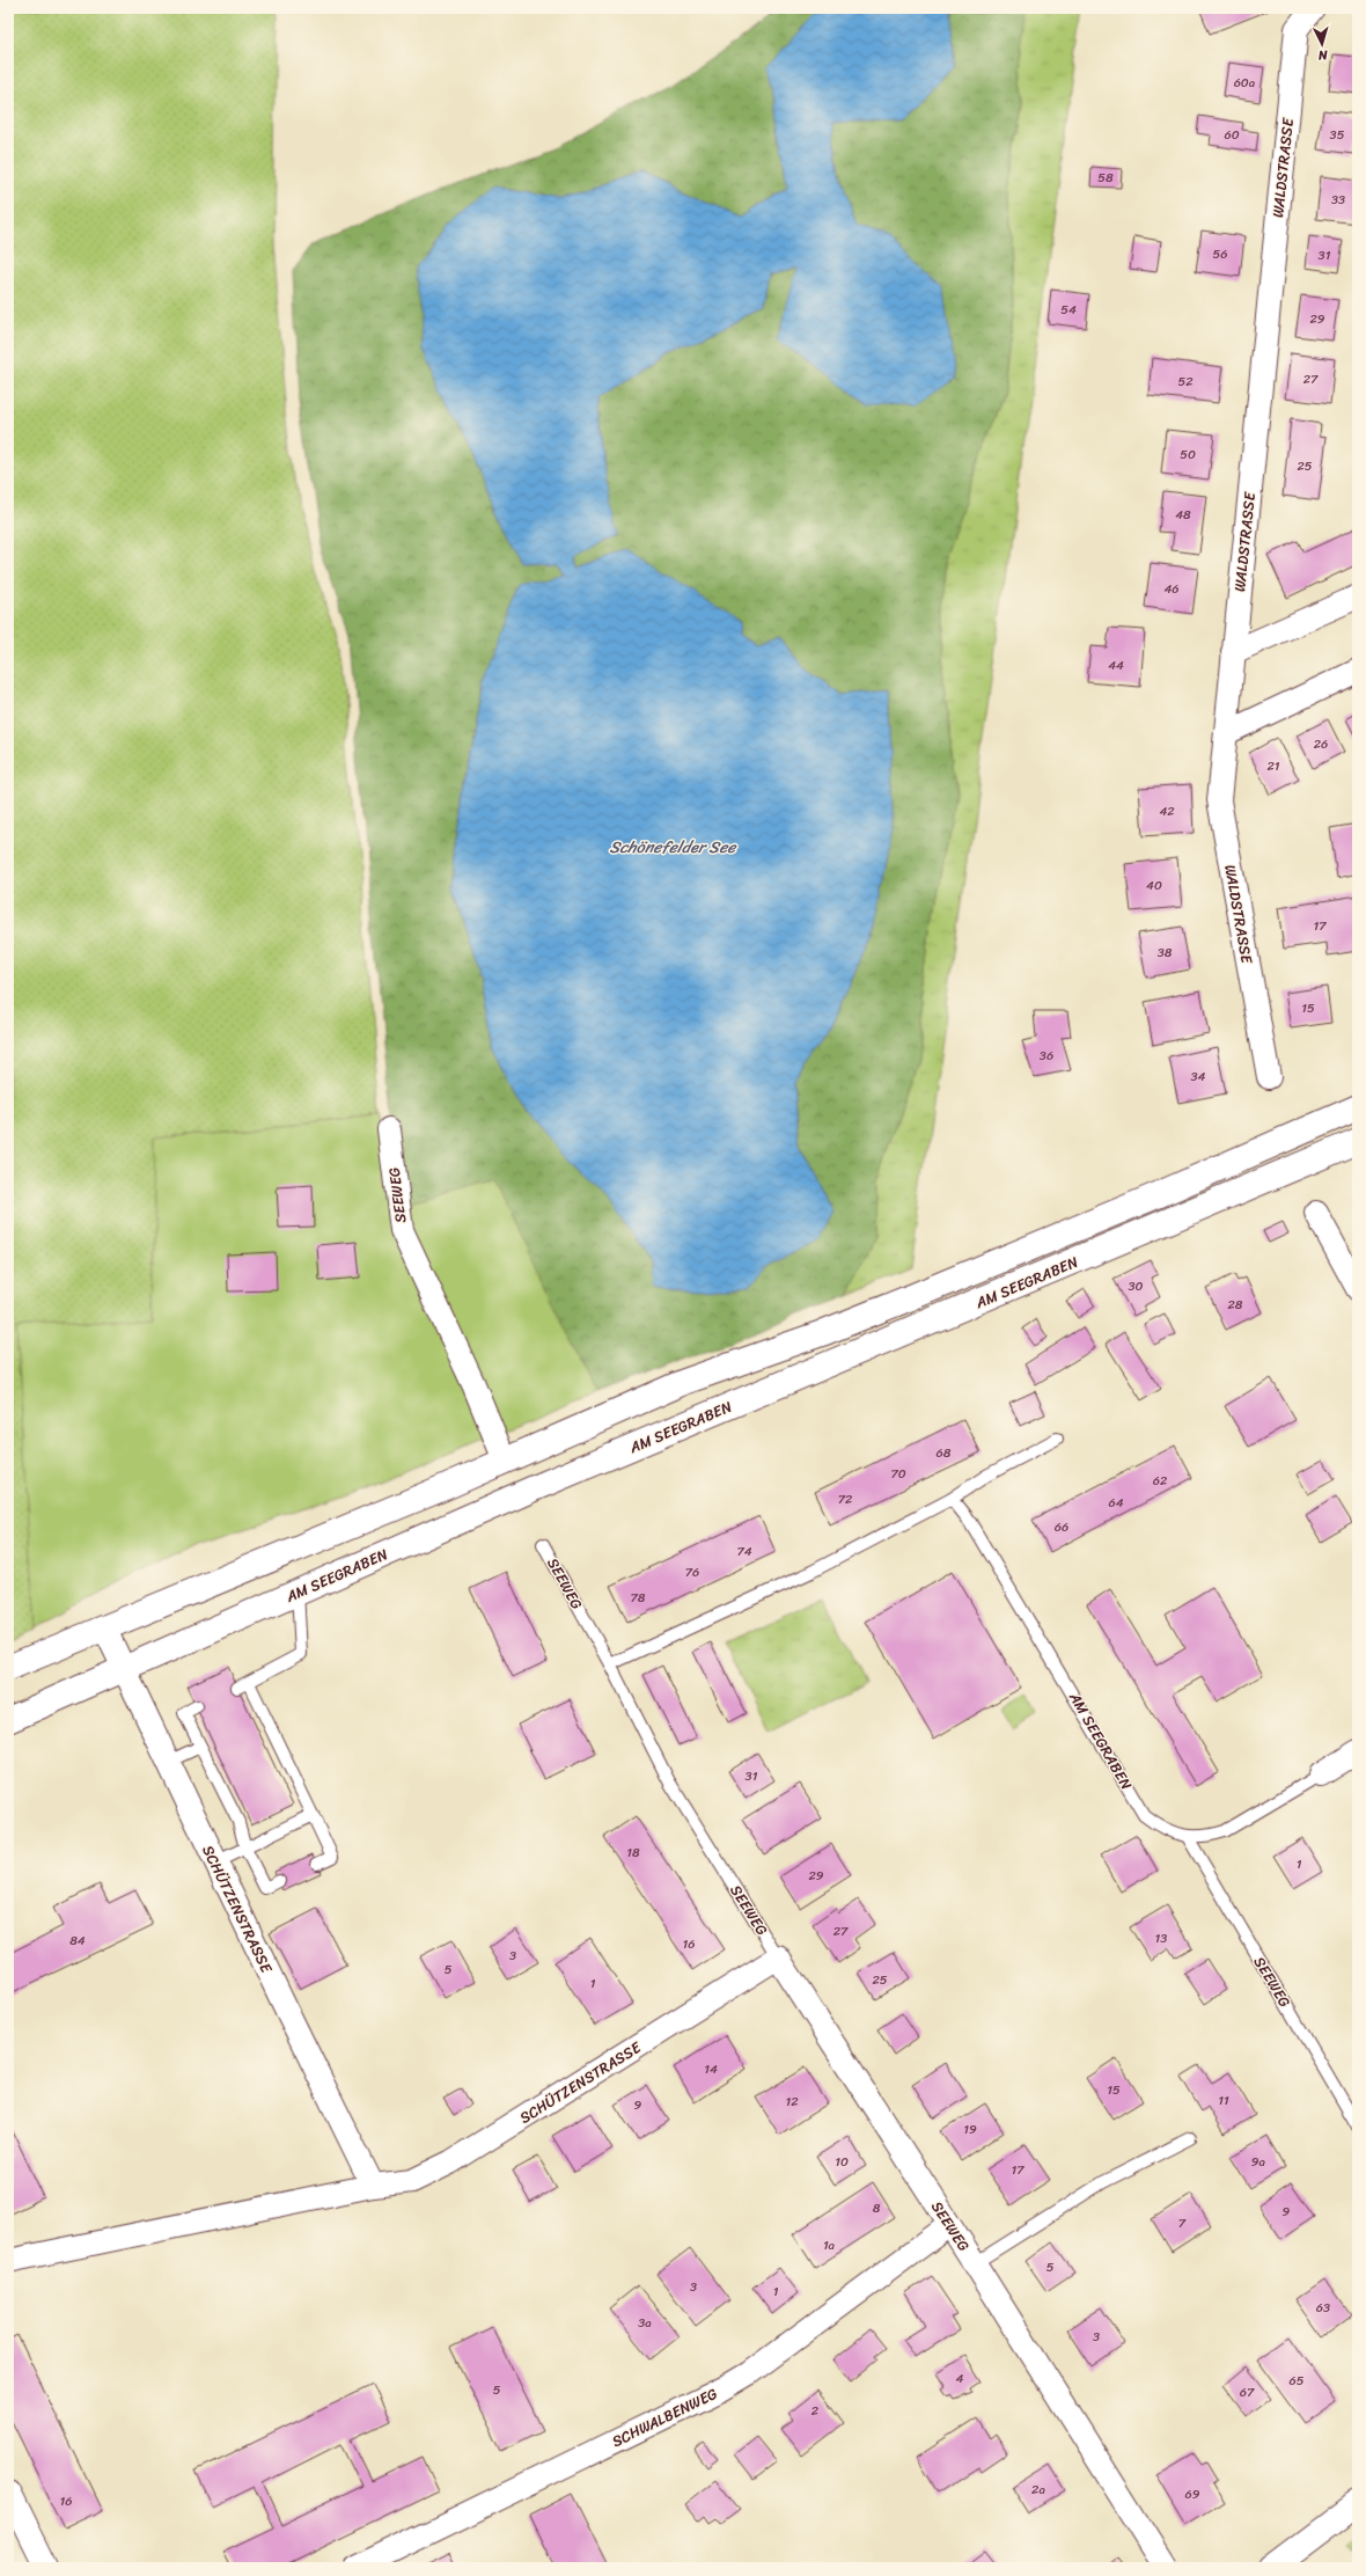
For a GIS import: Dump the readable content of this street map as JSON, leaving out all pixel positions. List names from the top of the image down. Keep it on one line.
{"streets":{"main road":["AM SEEGRABEN"],"street":["WALDSTRASSE","SEEWEG","SCHÜTZENSTRASSE","SCHWALBENWEG"]},"crossings":[["SEEWEG","AM SEEGRABEN"],["SEEWEG","SCHÜTZENSTRASSE"],["SEEWEG","SCHWALBENWEG"],["AM SEEGRABEN","SCHÜTZENSTRASSE"]],"water":["Schönefelder See"],"house_numbers":["60a","60","35","58","33","56","31","54","29","27","52","50","25","48","46","44","26","21","42","40","17","38","15","36","34","30","28","68","70","62","72","64","66","74","76","78","31","18","1","29","27","13","84","16","3","5","25","1","14","15","11","12","9","19","10","9a","17","8","9","7","1a","5","3","1","63","3a","3","4","65","5","67","2","2a","69","16"],"north":"bottom"}
